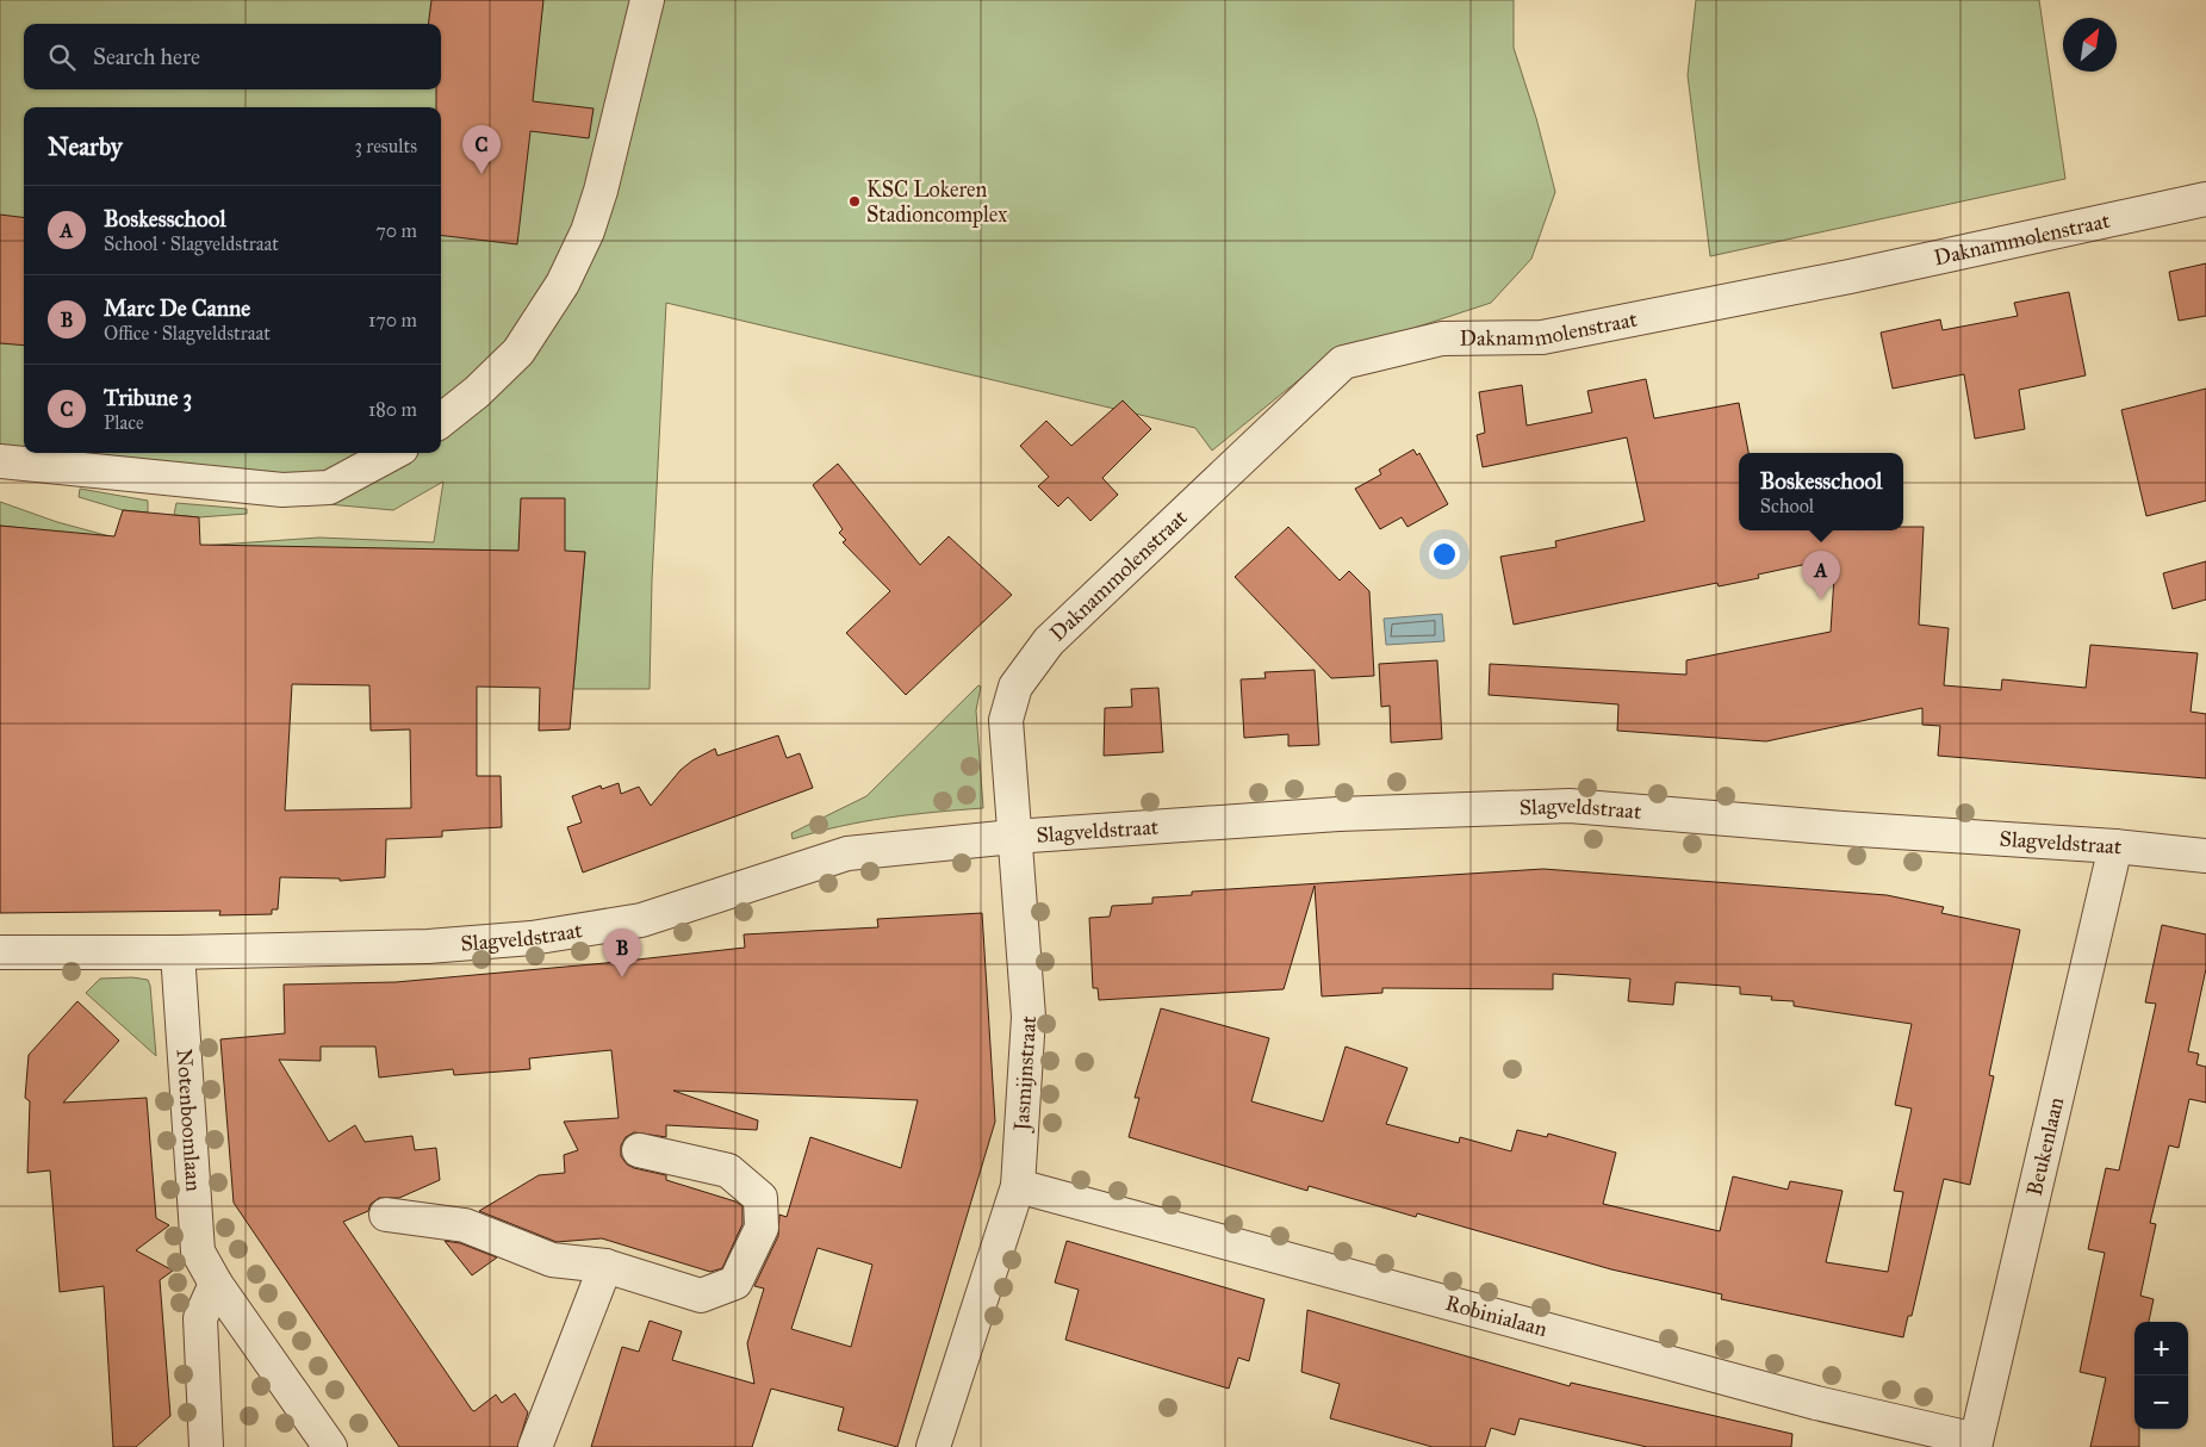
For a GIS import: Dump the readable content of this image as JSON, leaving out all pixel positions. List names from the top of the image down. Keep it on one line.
{"streets":{"street":["Daknammolenstraat","Slagveldstraat","Jasmijnstraat","Notenboomlaan","Beukenlaan","Robinialaan"]},"crossings":[["Daknammolenstraat","Jasmijnstraat"],["Slagveldstraat","Jasmijnstraat"],["Slagveldstraat","Notenboomlaan"],["Slagveldstraat","Beukenlaan"],["Jasmijnstraat","Robinialaan"],["Beukenlaan","Robinialaan"]],"places":["KSC Lokeren Stadioncomplex"],"north":"top right","page":{"search":"Search here","heading":["Nearby","3 results"],"pins":["C","A","B"],"list":[{"mark":"A","name":"Boskesschool","note":"School · Slagveldstraat","value":"70 m"},{"mark":"B","name":"Marc De Canne","note":"Office · Slagveldstraat","value":"170 m"},{"mark":"C","name":"Tribune 3","note":"Place","value":"180 m"}],"popup":["Boskesschool","School"],"map_buttons":["+","−"]}}
